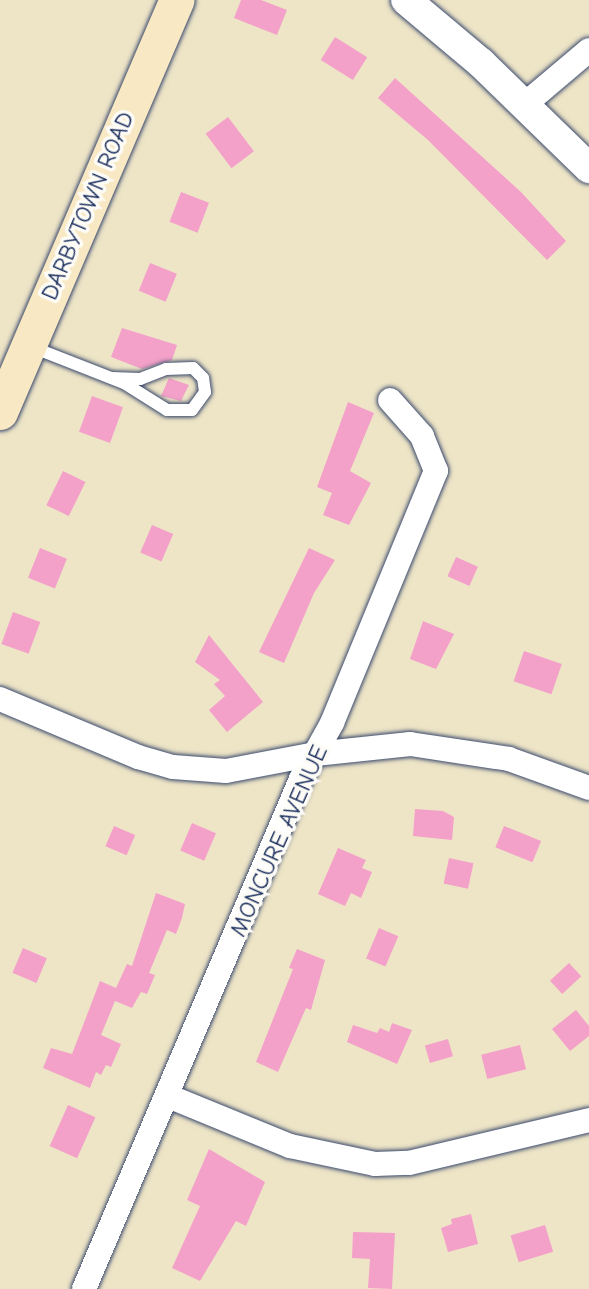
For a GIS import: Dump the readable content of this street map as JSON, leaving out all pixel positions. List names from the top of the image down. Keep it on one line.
{"streets":{"main road":["DARBYTOWN ROAD"],"street":["MONCURE AVENUE"]}}
